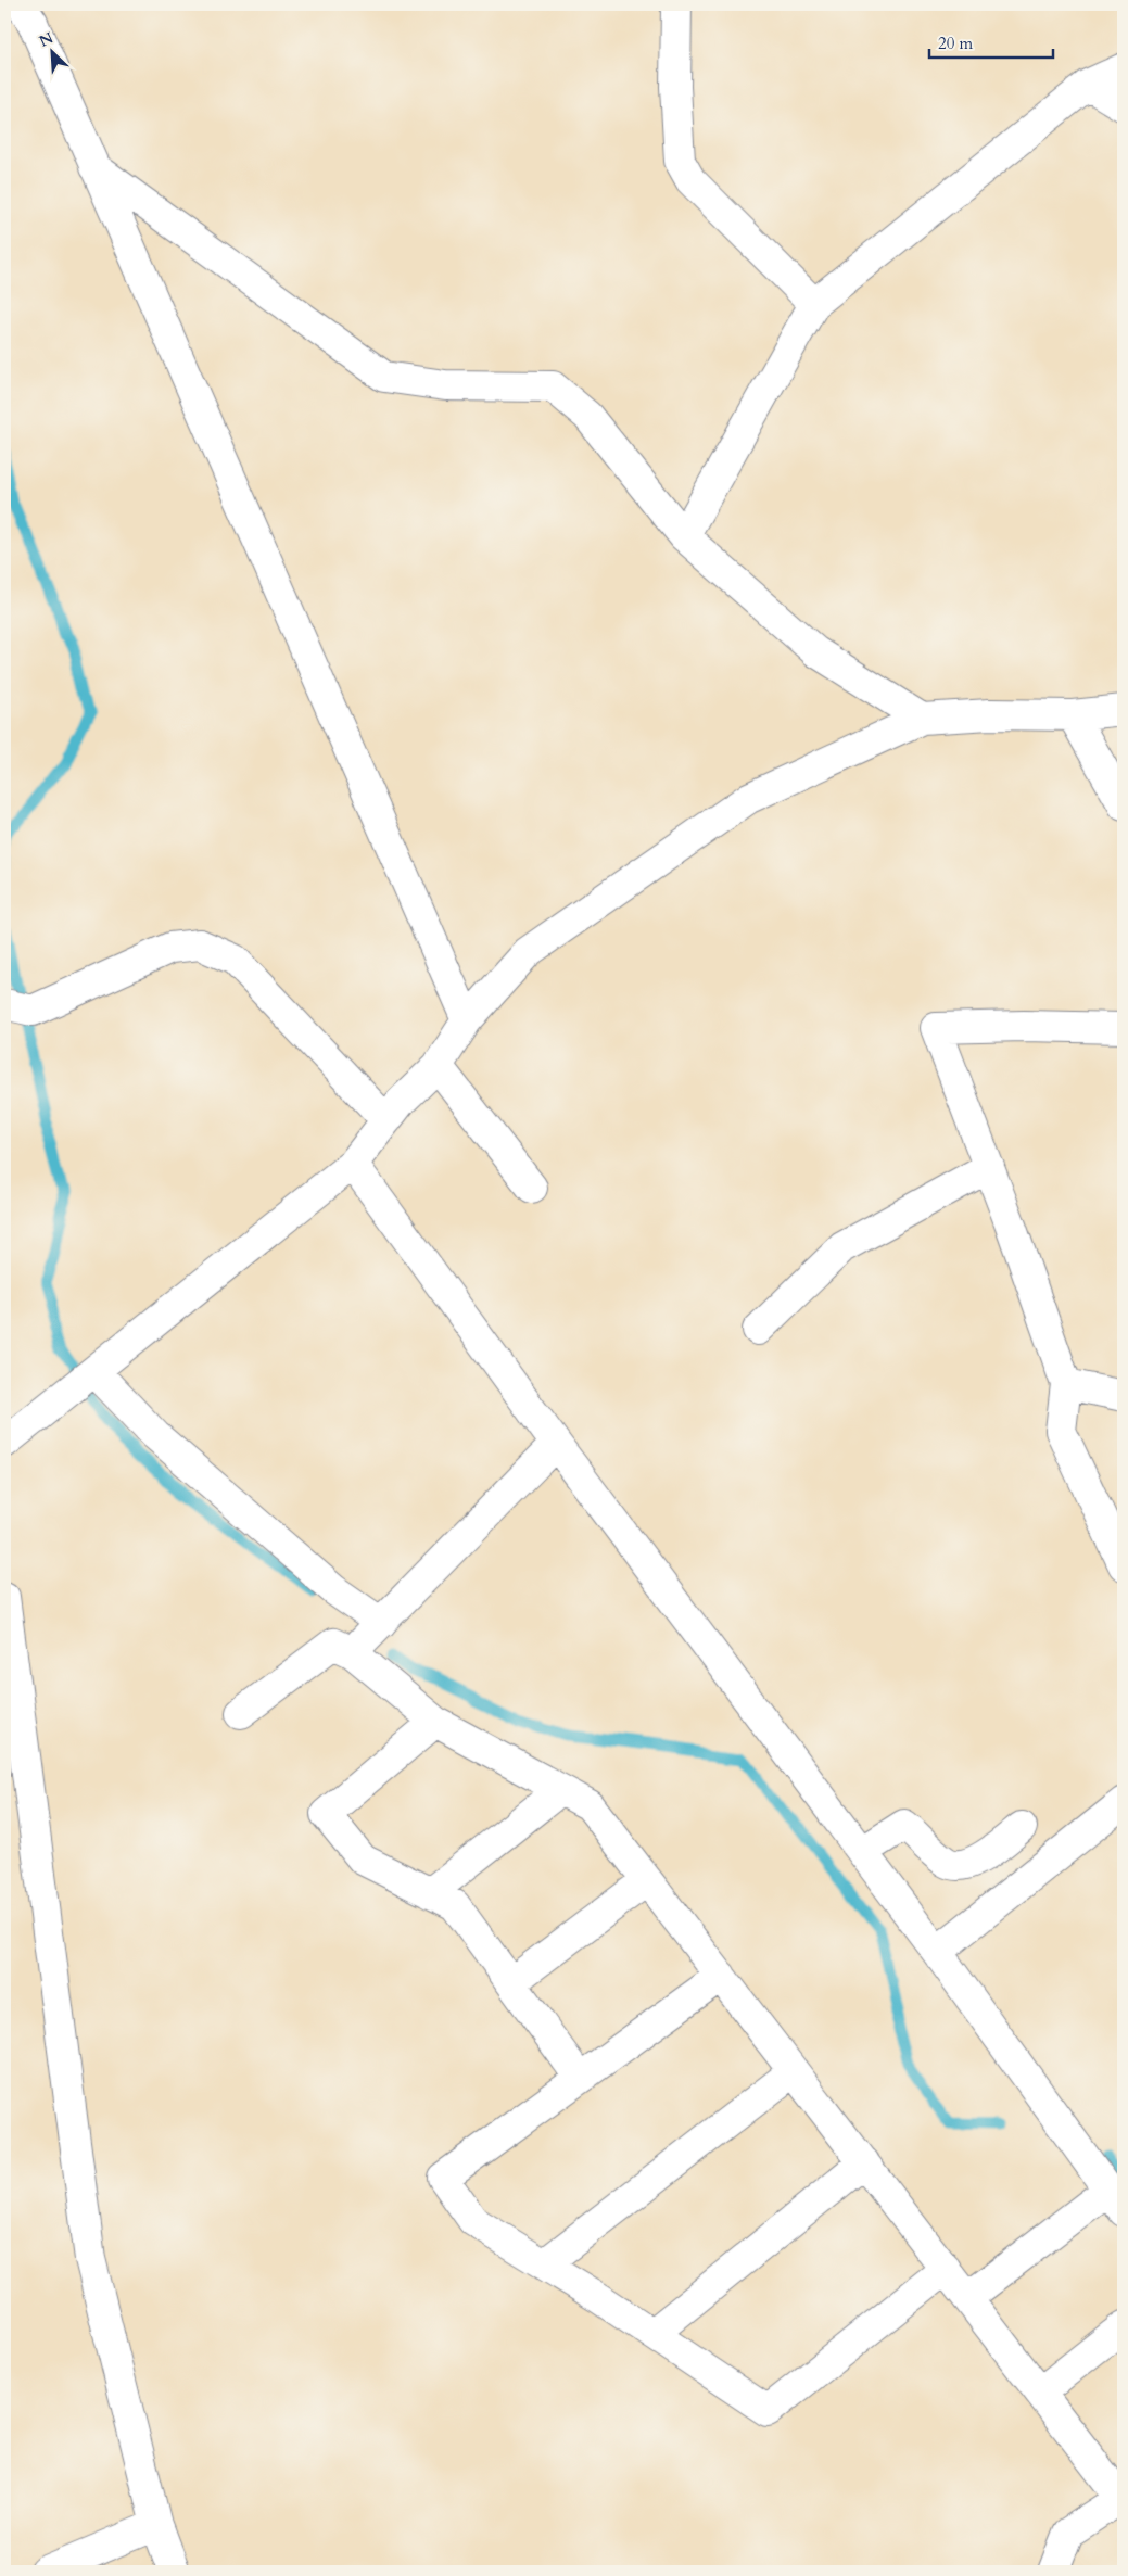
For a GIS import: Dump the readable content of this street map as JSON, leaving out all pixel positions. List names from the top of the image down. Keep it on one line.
{"scale_bar":"20 m","north":"top left"}
